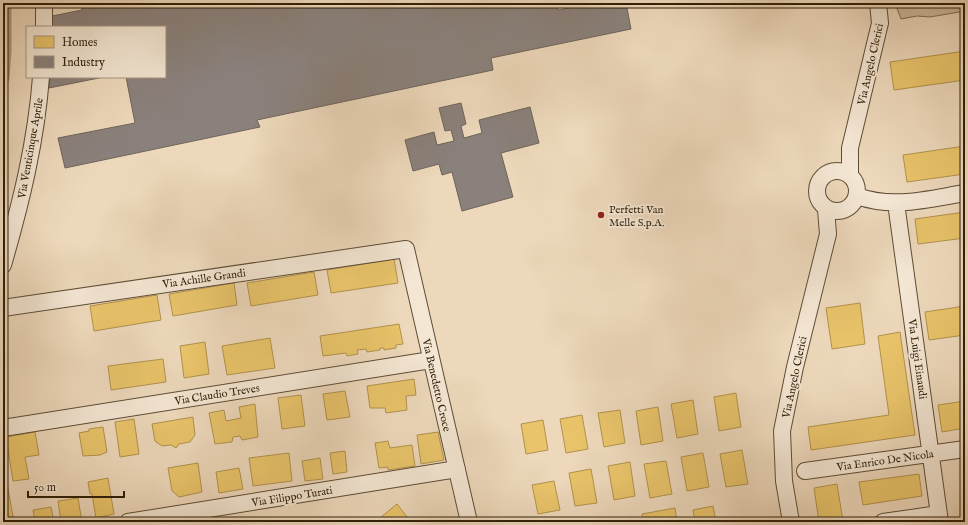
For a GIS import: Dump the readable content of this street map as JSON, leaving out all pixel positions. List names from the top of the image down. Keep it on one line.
{"streets":{"street":["Via Angelo Clerici","Via Venticinque Aprile","Via Achille Grandi","Via Luigi Einaudi","Via Benedetto Croce","Via Claudio Treves","Via Enrico De Nicola","Via Filippo Turati"]},"crossings":[["Via Achille Grandi","Via Benedetto Croce"],["Via Luigi Einaudi","Via Enrico De Nicola"],["Via Benedetto Croce","Via Claudio Treves"],["Via Benedetto Croce","Via Filippo Turati"]],"places":["Perfetti Van Melle S.p.A."],"legend":["Homes","Industry"],"scale_bar":"50 m"}
